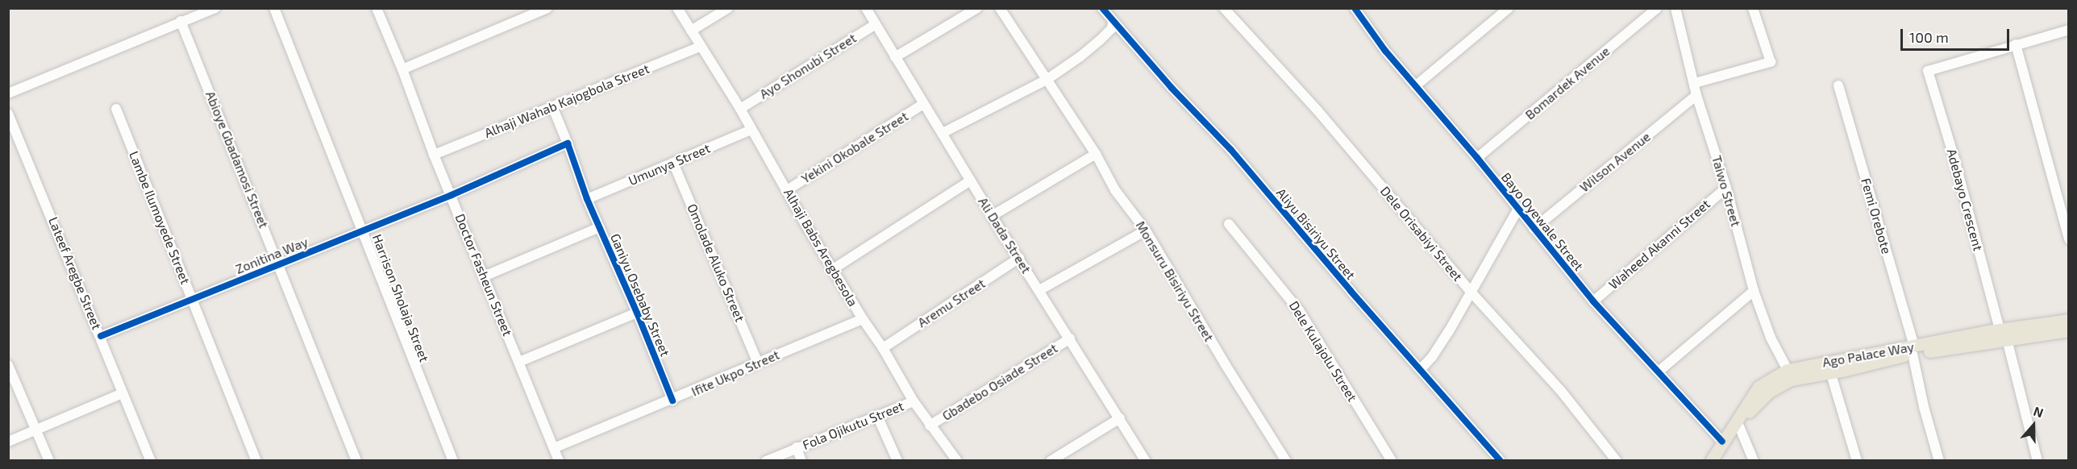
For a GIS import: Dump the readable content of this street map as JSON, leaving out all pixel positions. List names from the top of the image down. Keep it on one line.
{"streets":{"main road":["Ago Palace Way"],"street":["Ayo Shonubi Street","Bomardek Avenue","Alhaji Wahab Kajogbola Street","Yekini Okobale Street","Abioye Gbadamosi Street","Wilson Avenue","Umunya Street","Taiwo Street","Adebayo Crescent","Femi Orebote","Lambe Ilumoyede Street","Bayo Oyewale Street","Aliyu Bisiriyu Street","Dele Orisabiyi Street","Ali Dada Street","Waheed Akanni Street","Alhaji Babs Aregbesola","Zonitina Way","Omolade Aluko Street","Lateef Aregbe Street","Doctor Fasheun Street","Monsuru Bisiriyu Street","Ganiyu Osebaby Street","Harrison Sholaja Street","Aremu Street","Dele Kulajolu Street","Ifite Ukpo Street","Gbadebo Osiade Street","Fola Ojikutu Street"]},"crossings":[["Ayo Shonubi Street","Ali Dada Street"],["Ayo Shonubi Street","Alhaji Babs Aregbesola"],["Bomardek Avenue","Bayo Oyewale Street"],["Alhaji Wahab Kajogbola Street","Alhaji Babs Aregbesola"],["Alhaji Wahab Kajogbola Street","Doctor Fasheun Street"],["Alhaji Wahab Kajogbola Street","Ganiyu Osebaby Street"],["Yekini Okobale Street","Ali Dada Street"],["Yekini Okobale Street","Alhaji Babs Aregbesola"],["Abioye Gbadamosi Street","Zonitina Way"],["Wilson Avenue","Taiwo Street"],["Wilson Avenue","Bayo Oyewale Street"],["Umunya Street","Alhaji Babs Aregbesola"],["Umunya Street","Omolade Aluko Street"],["Umunya Street","Ganiyu Osebaby Street"],["Taiwo Street","Waheed Akanni Street"],["Taiwo Street","Ago Palace Way"],["Adebayo Crescent","Ago Palace Way"],["Femi Orebote","Ago Palace Way"],["Lambe Ilumoyede Street","Zonitina Way"],["Bayo Oyewale Street","Waheed Akanni Street"],["Bayo Oyewale Street","Ago Palace Way"],["Ali Dada Street","Aremu Street"],["Ali Dada Street","Gbadebo Osiade Street"],["Alhaji Babs Aregbesola","Aremu Street"],["Alhaji Babs Aregbesola","Ifite Ukpo Street"],["Alhaji Babs Aregbesola","Gbadebo Osiade Street"],["Alhaji Babs Aregbesola","Fola Ojikutu Street"],["Zonitina Way","Lateef Aregbe Street"],["Zonitina Way","Doctor Fasheun Street"],["Zonitina Way","Ganiyu Osebaby Street"],["Zonitina Way","Harrison Sholaja Street"],["Omolade Aluko Street","Ifite Ukpo Street"],["Doctor Fasheun Street","Ifite Ukpo Street"],["Ganiyu Osebaby Street","Ifite Ukpo Street"]],"scale_bar":"100 m","north":"top"}
